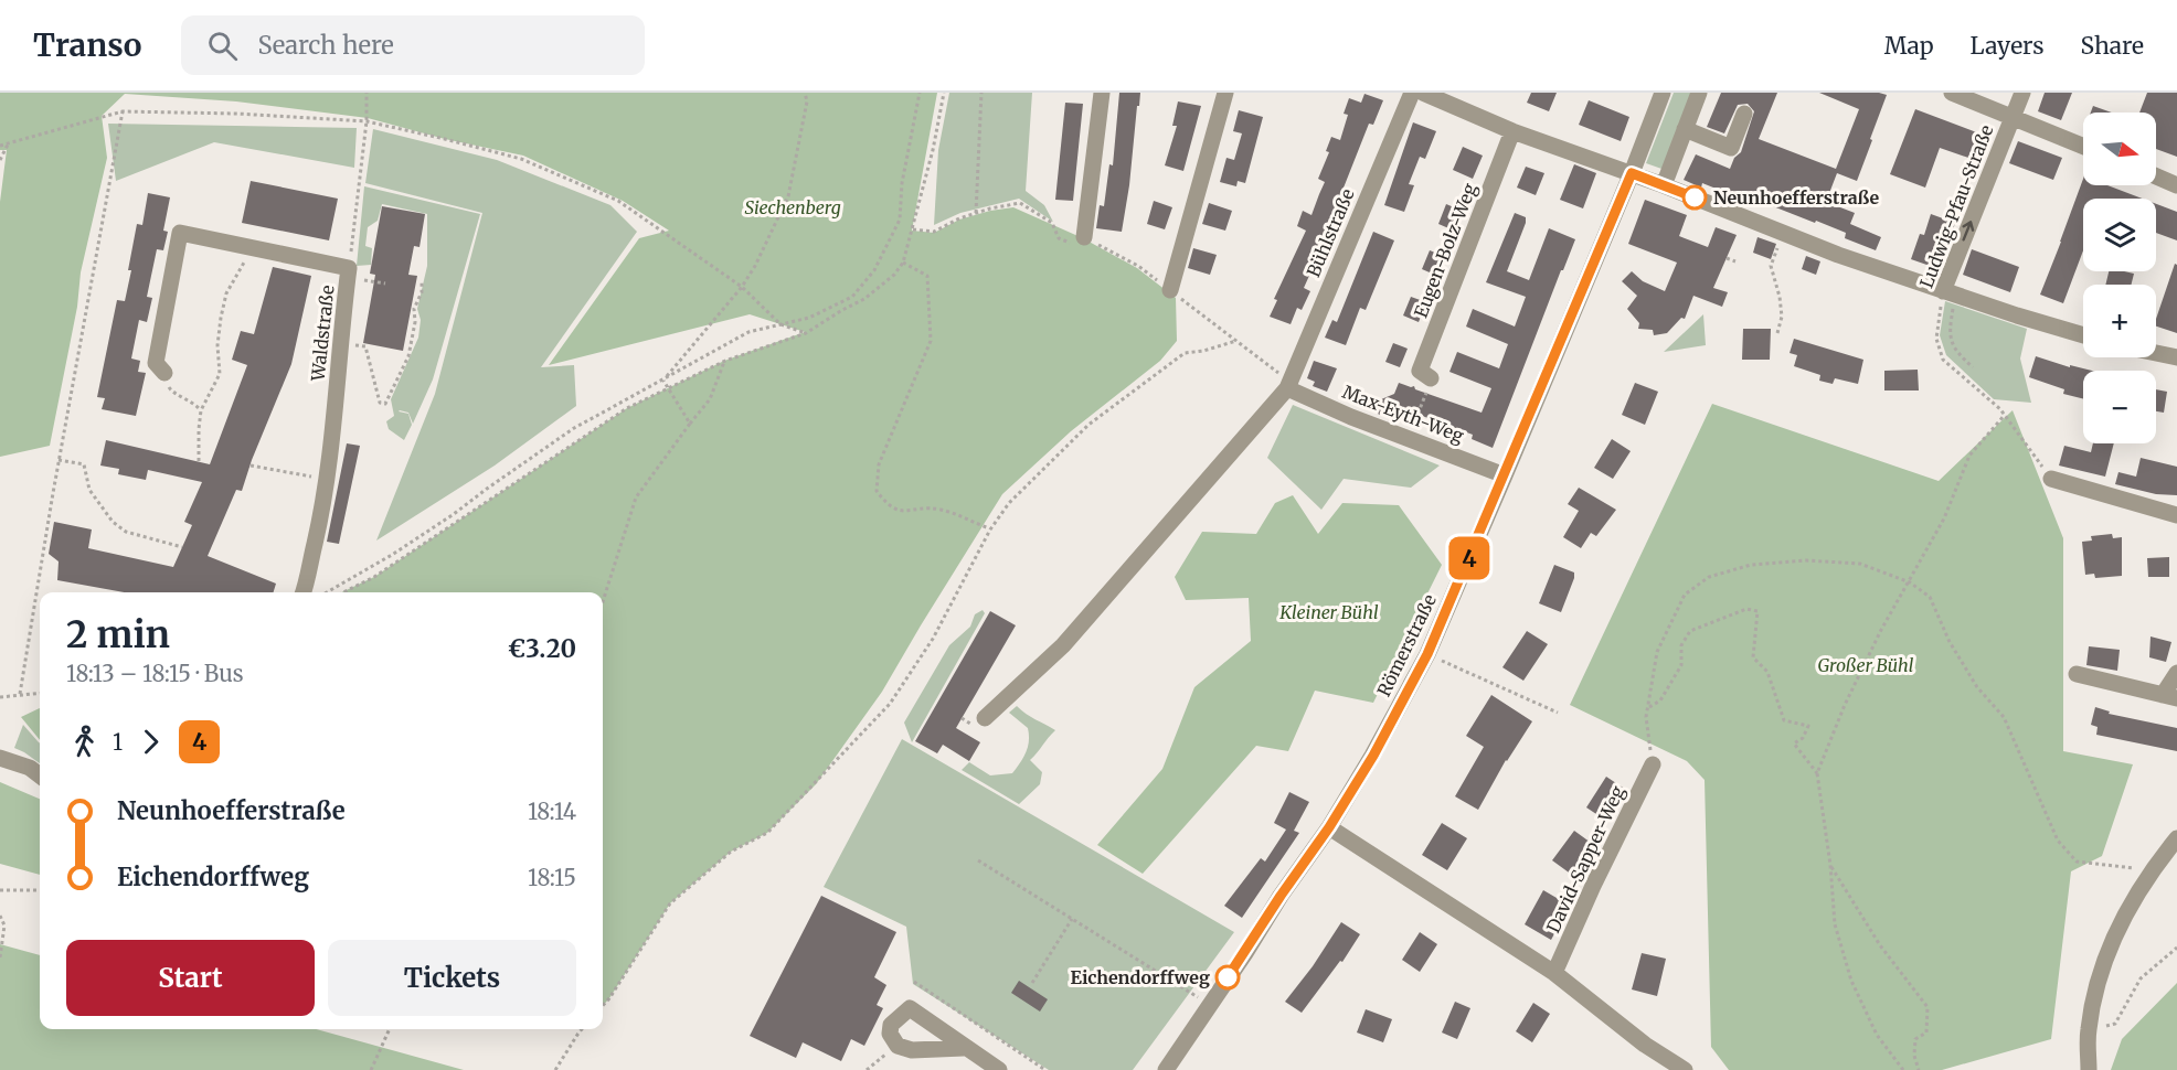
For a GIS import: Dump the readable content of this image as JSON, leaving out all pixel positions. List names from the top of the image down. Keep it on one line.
{"streets":{"street":["Ludwig-Pfau-Straße","Bühlstraße","Eugen-Bolz-Weg","Waldstraße","Max-Eyth-Weg","Römerstraße","David-Sapper-Weg"]},"crossings":[["Bühlstraße","Max-Eyth-Weg"],["Max-Eyth-Weg","Römerstraße"]],"one_way":["Ludwig-Pfau-Straße"],"parks":["Siechenberg","Kleiner Bühl","Großer Bühl"],"places":["Neunhoefferstraße","Eichendorffweg"],"lines":["bus line 4"],"north":"right","page":{"header":"Transo","search":"Search here","nav":["Map","Layers","Share"],"on_map":"4","map_buttons":["+","−"],"heading":["2 min","18:13 – 18:15 · Bus","€3.20"],"legs":["1","4"],"list":[{"name":"Neunhoefferstraße","value":"18:14"},{"name":"Eichendorffweg","value":"18:15"}],"buttons":["Start","Tickets"]}}
